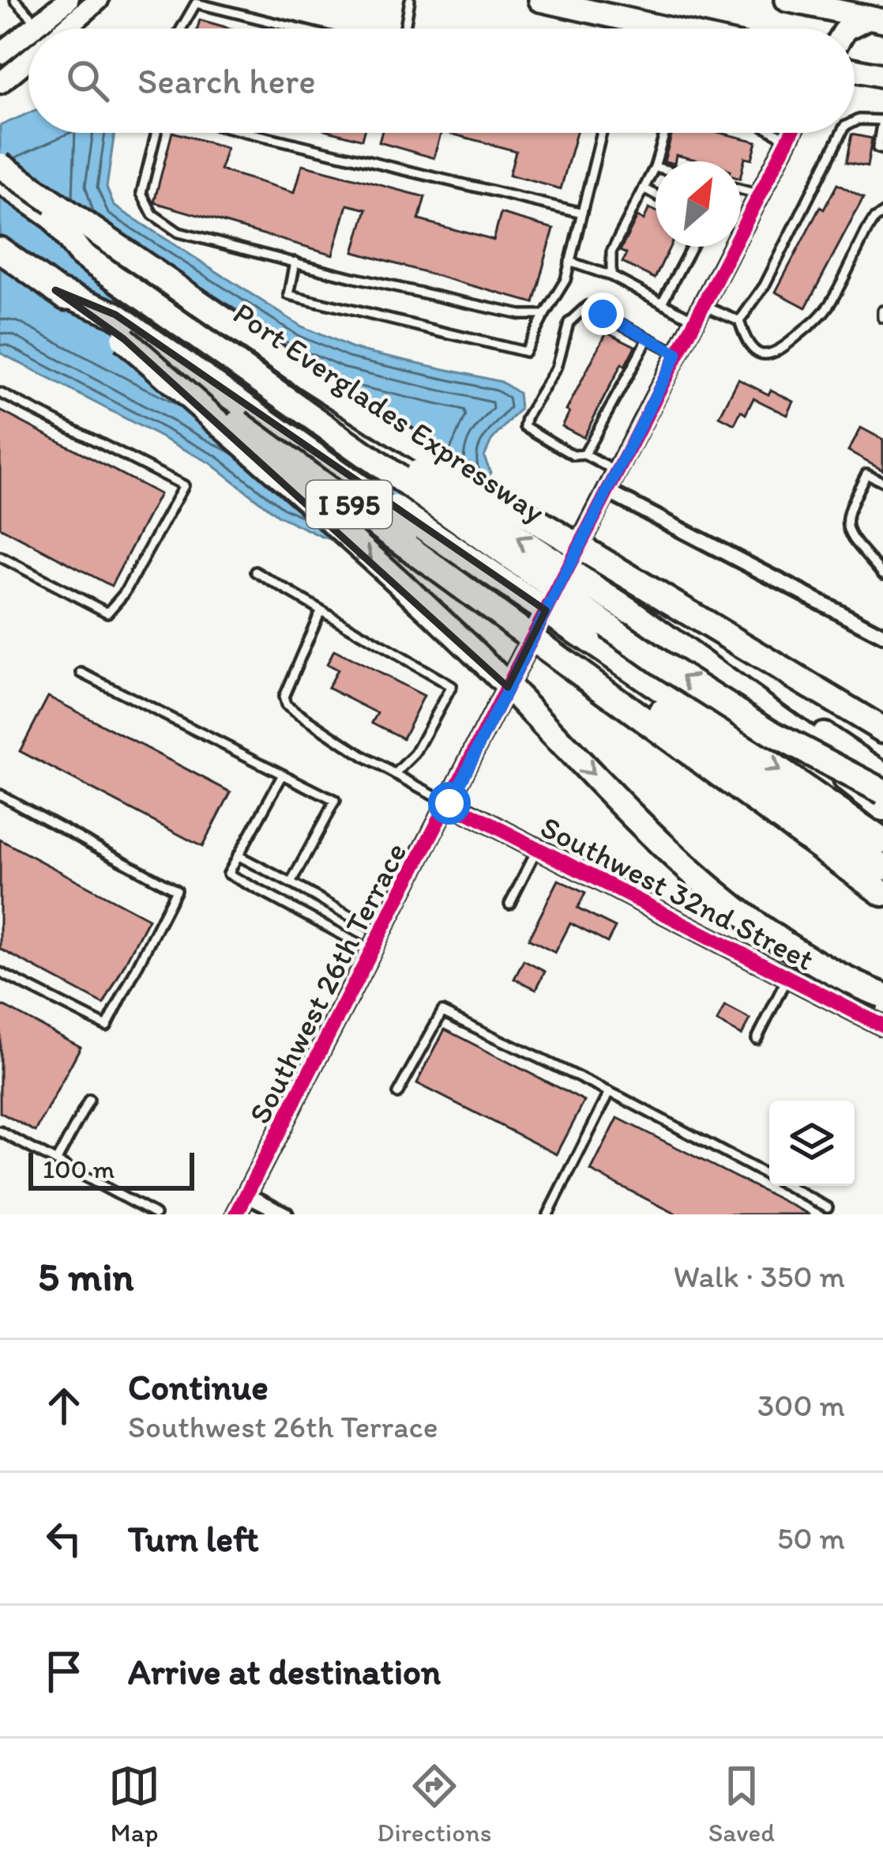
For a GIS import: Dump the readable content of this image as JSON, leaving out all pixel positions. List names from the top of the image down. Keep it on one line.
{"streets":{"highway":["Port Everglades Expressway","I 595"],"street":["Southwest 32nd Street","Southwest 26th Terrace"]},"crossings":[["Southwest 32nd Street","Southwest 26th Terrace"]],"scale_bar":"100 m","north":"top right","page":{"search":"Search here","scale":"100 m","heading":["5 min","Walk · 350 m"],"list":[["Continue","Southwest 26th Terrace","300 m"],["Turn left","50 m"],"Arrive at destination"],"nav":["Map","Directions","Saved"]}}
